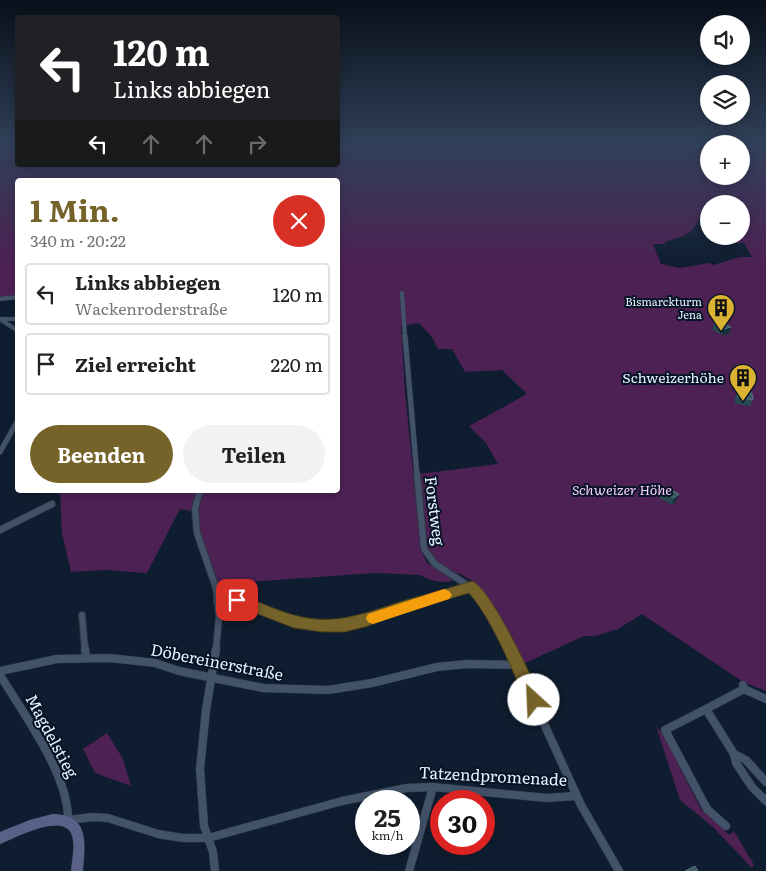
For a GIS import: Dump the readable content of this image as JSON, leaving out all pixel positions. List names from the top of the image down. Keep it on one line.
{"streets":{"main road":["Magdelstieg","Tatzendpromenade"],"street":["Forstweg","Döbereinerstraße"]},"crossings":[["Forstweg","Döbereinerstraße"],["Forstweg","Tatzendpromenade"],["Magdelstieg","Tatzendpromenade"]],"parks":["Schweizer Höhe"],"places":{"building":["Bismarckturm Jena","Schweizerhöhe"]},"page":{"map_buttons":["+","−"],"turn":["120 m","Links abbiegen"],"heading":["1 Min.","340 m · 20:22"],"list":[{"name":"Links abbiegen","note":"Wackenroderstraße","value":"120 m"},{"name":"Ziel erreicht","value":"220 m"}],"buttons":["Beenden","Teilen"],"speed":"25 km/h","limit":"30"}}
